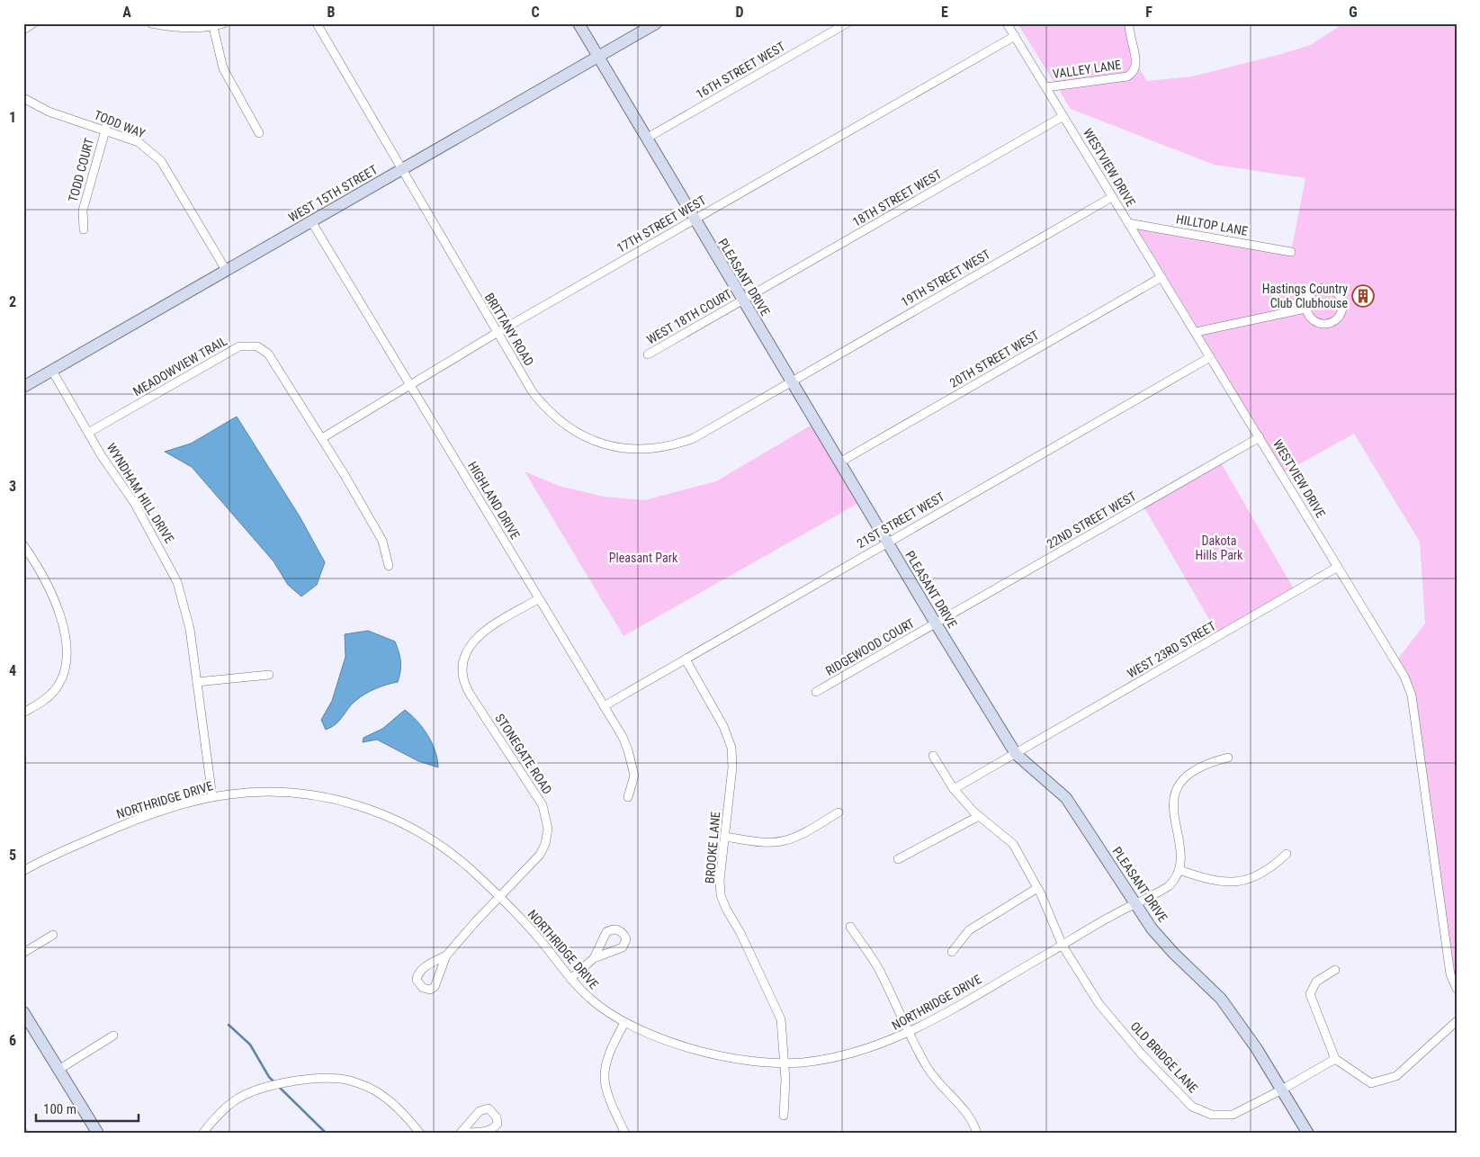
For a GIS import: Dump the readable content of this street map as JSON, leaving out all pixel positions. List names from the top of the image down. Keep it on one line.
{"streets":{"street":["VALLEY LANE","16TH STREET WEST","TODD WAY","WESTVIEW DRIVE","TODD COURT","WEST 15TH STREET","18TH STREET WEST","17TH STREET WEST","HILLTOP LANE","PLEASANT DRIVE","19TH STREET WEST","WEST 18TH COURT","BRITTANY ROAD","20TH STREET WEST","MEADOWVIEW TRAIL","WYNDHAM HILL DRIVE","HIGHLAND DRIVE","21ST STREET WEST","22ND STREET WEST","RIDGEWOOD COURT","WEST 23RD STREET","STONEGATE ROAD","NORTHRIDGE DRIVE","BROOKE LANE","OLD BRIDGE LANE"]},"crossings":[["VALLEY LANE","WESTVIEW DRIVE"],["16TH STREET WEST","PLEASANT DRIVE"],["TODD WAY","TODD COURT"],["TODD WAY","WEST 15TH STREET"],["WESTVIEW DRIVE","18TH STREET WEST"],["WESTVIEW DRIVE","17TH STREET WEST"],["WESTVIEW DRIVE","HILLTOP LANE"],["WESTVIEW DRIVE","19TH STREET WEST"],["WESTVIEW DRIVE","20TH STREET WEST"],["WESTVIEW DRIVE","21ST STREET WEST"],["WESTVIEW DRIVE","22ND STREET WEST"],["WESTVIEW DRIVE","WEST 23RD STREET"],["WEST 15TH STREET","PLEASANT DRIVE"],["WEST 15TH STREET","BRITTANY ROAD"],["WEST 15TH STREET","WYNDHAM HILL DRIVE"],["WEST 15TH STREET","HIGHLAND DRIVE"],["18TH STREET WEST","PLEASANT DRIVE"],["18TH STREET WEST","WEST 18TH COURT"],["17TH STREET WEST","PLEASANT DRIVE"],["17TH STREET WEST","BRITTANY ROAD"],["17TH STREET WEST","MEADOWVIEW TRAIL"],["17TH STREET WEST","HIGHLAND DRIVE"],["PLEASANT DRIVE","19TH STREET WEST"],["PLEASANT DRIVE","WEST 18TH COURT"],["PLEASANT DRIVE","BRITTANY ROAD"],["PLEASANT DRIVE","20TH STREET WEST"],["PLEASANT DRIVE","21ST STREET WEST"],["PLEASANT DRIVE","22ND STREET WEST"],["PLEASANT DRIVE","RIDGEWOOD COURT"],["PLEASANT DRIVE","WEST 23RD STREET"],["PLEASANT DRIVE","NORTHRIDGE DRIVE"],["PLEASANT DRIVE","OLD BRIDGE LANE"],["19TH STREET WEST","BRITTANY ROAD"],["MEADOWVIEW TRAIL","WYNDHAM HILL DRIVE"],["WYNDHAM HILL DRIVE","NORTHRIDGE DRIVE"],["HIGHLAND DRIVE","21ST STREET WEST"],["HIGHLAND DRIVE","STONEGATE ROAD"],["21ST STREET WEST","BROOKE LANE"],["22ND STREET WEST","RIDGEWOOD COURT"],["WEST 23RD STREET","OLD BRIDGE LANE"],["STONEGATE ROAD","NORTHRIDGE DRIVE"],["NORTHRIDGE DRIVE","BROOKE LANE"],["NORTHRIDGE DRIVE","OLD BRIDGE LANE"]],"parks":["Dakota Hills Park","Pleasant Park"],"places":{"building":["Hastings Country Club Clubhouse"]},"scale_bar":"100 m","grid":{"columns":["A","B","C","D","E","F","G"],"rows":["1","2","3","4","5","6"]}}
